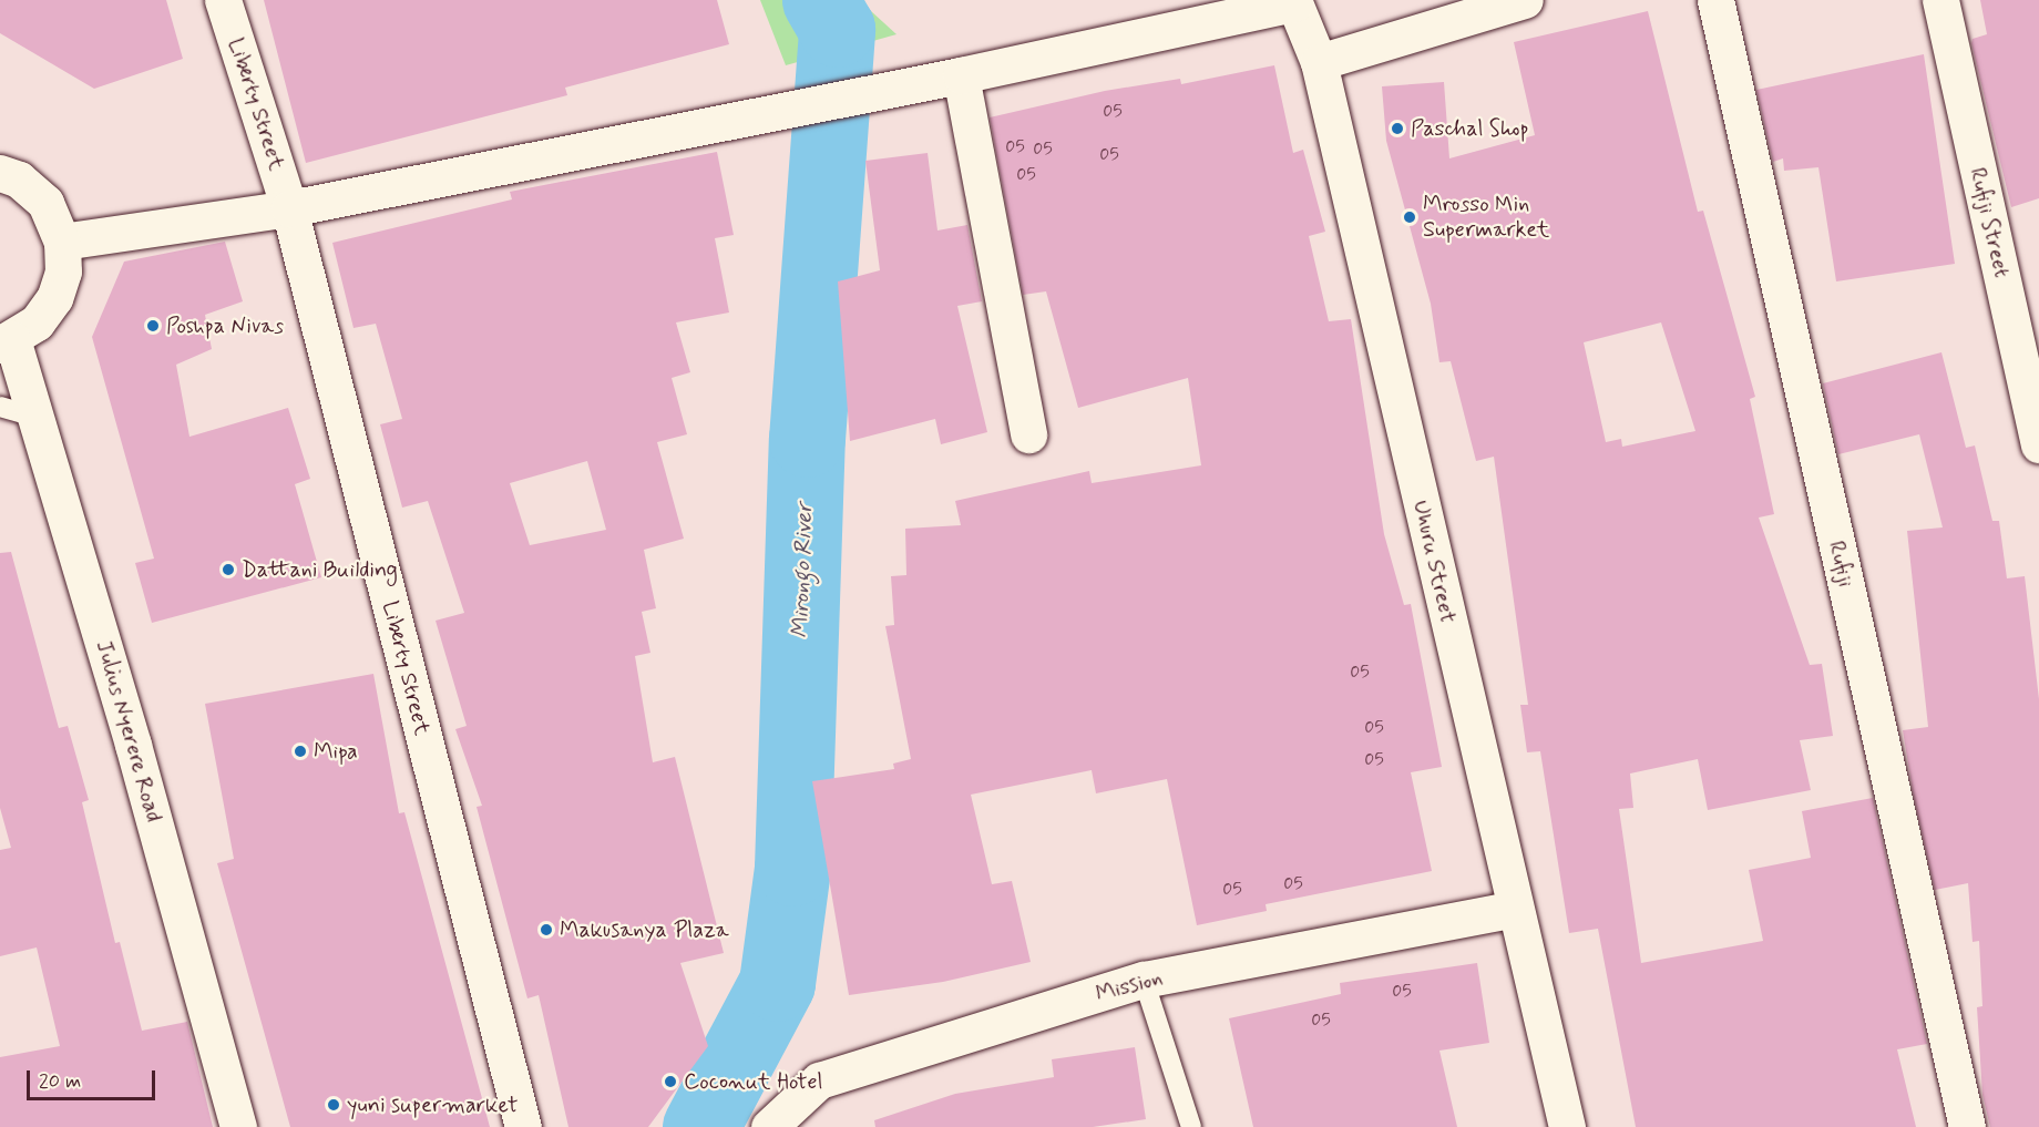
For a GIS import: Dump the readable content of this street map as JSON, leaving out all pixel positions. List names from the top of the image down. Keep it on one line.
{"streets":{"main road":["Liberty Street","Rufiji Street","Uhuru Street","Rufiji","Julius Nyerere Road","Mission"]},"crossings":[["Uhuru Street","Mission"]],"water":["Mirongo River"],"places":["Paschal Shop","Mrosso Min Supermarket","Poshpa Nivas","Dattani Building","Mipa","Makusanya Plaza","Coconut Hotel","yuni supermarket"],"house_numbers":["05","05","05","05","05","05","05","05","05","05","05","05"],"scale_bar":"20 m"}
